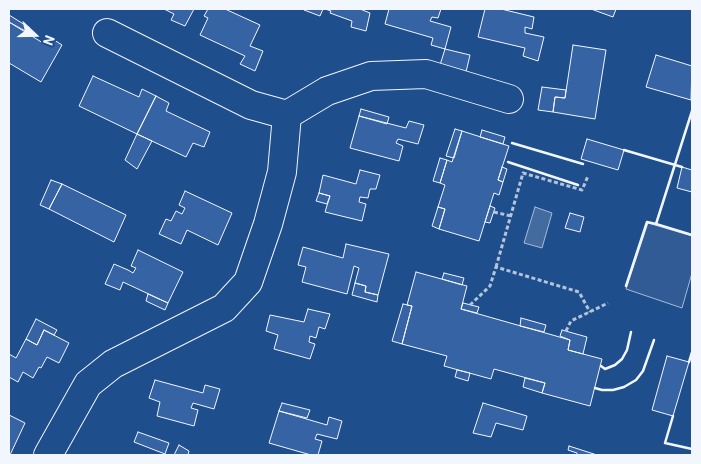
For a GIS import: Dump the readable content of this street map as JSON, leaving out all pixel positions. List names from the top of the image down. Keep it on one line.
{"north":"right"}
